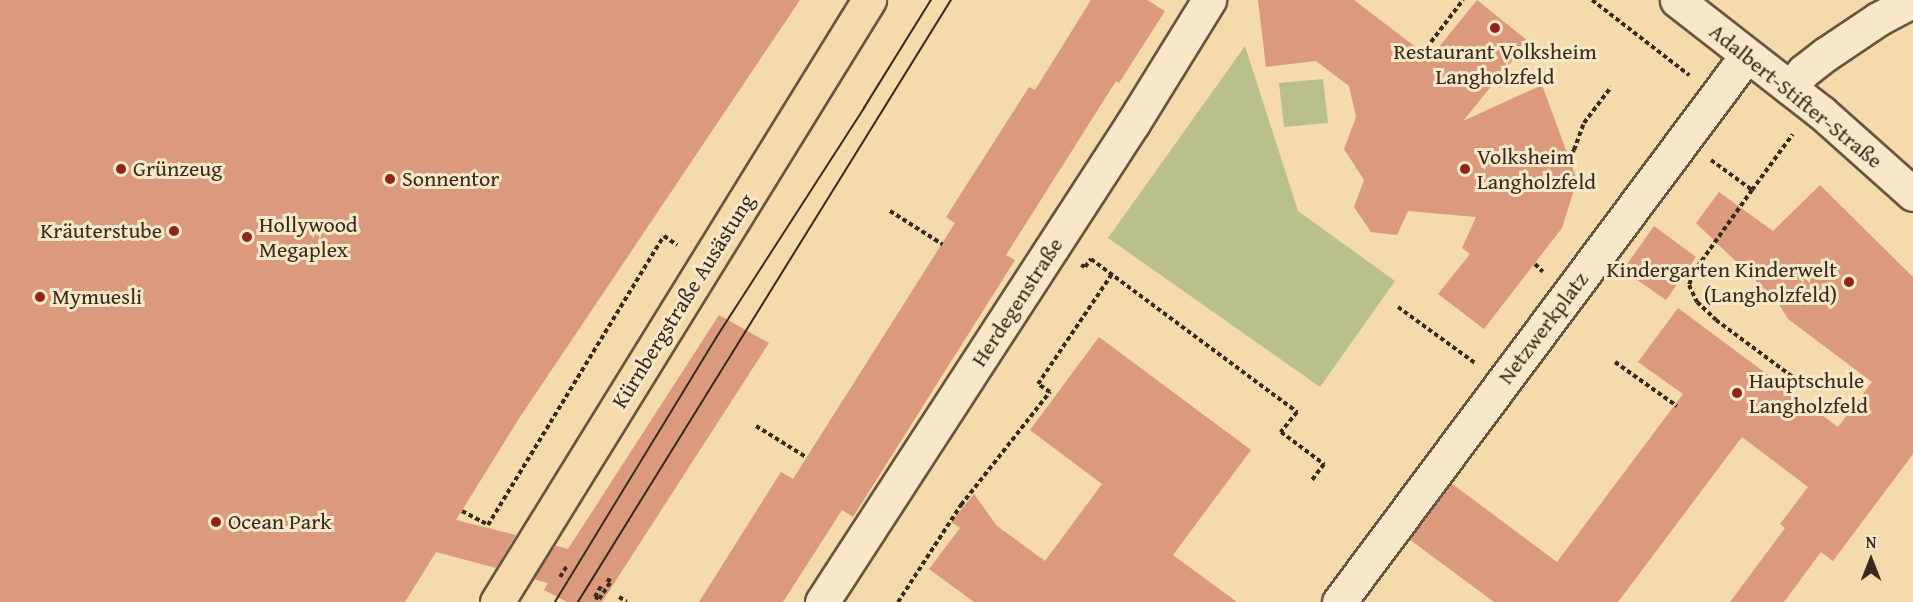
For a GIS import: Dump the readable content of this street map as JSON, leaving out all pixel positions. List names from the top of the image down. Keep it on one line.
{"streets":{"main road":["Kürnbergstraße Ausästung"],"street":["Adalbert-Stifter-Straße","Herdegenstraße","Netzwerkplatz"]},"crossings":[["Adalbert-Stifter-Straße","Netzwerkplatz"]],"places":["Restaurant Volksheim Langholzfeld","Grünzeug","Volksheim Langholzfeld","Sonnentor","Kräuterstube","Hollywood Megaplex","Kindergarten Kinderwelt (Langholzfeld)","Mymuesli","Hauptschule Langholzfeld","Ocean Park"],"north":"top"}
